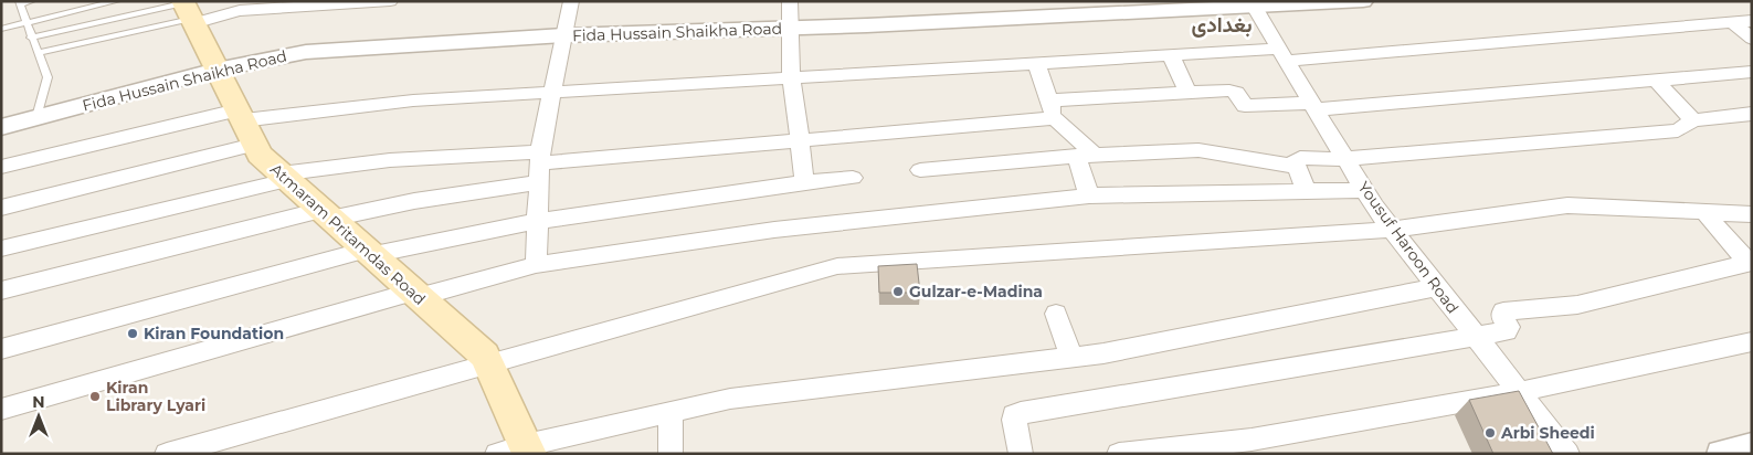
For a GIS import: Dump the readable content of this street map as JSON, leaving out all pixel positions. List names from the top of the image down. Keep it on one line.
{"streets":{"main road":["Atmaram Pritamdas Road"],"street":["Fida Hussain Shaikha Road","Yousuf Haroon Road"]},"crossings":[["Fida Hussain Shaikha Road","Atmaram Pritamdas Road"],["Fida Hussain Shaikha Road","Yousuf Haroon Road"]],"districts":["بغدادی"],"places":["Gulzar-e-Madina","Kiran Foundation","Kiran Library Lyari","Arbi Sheedi"],"north":"top"}
